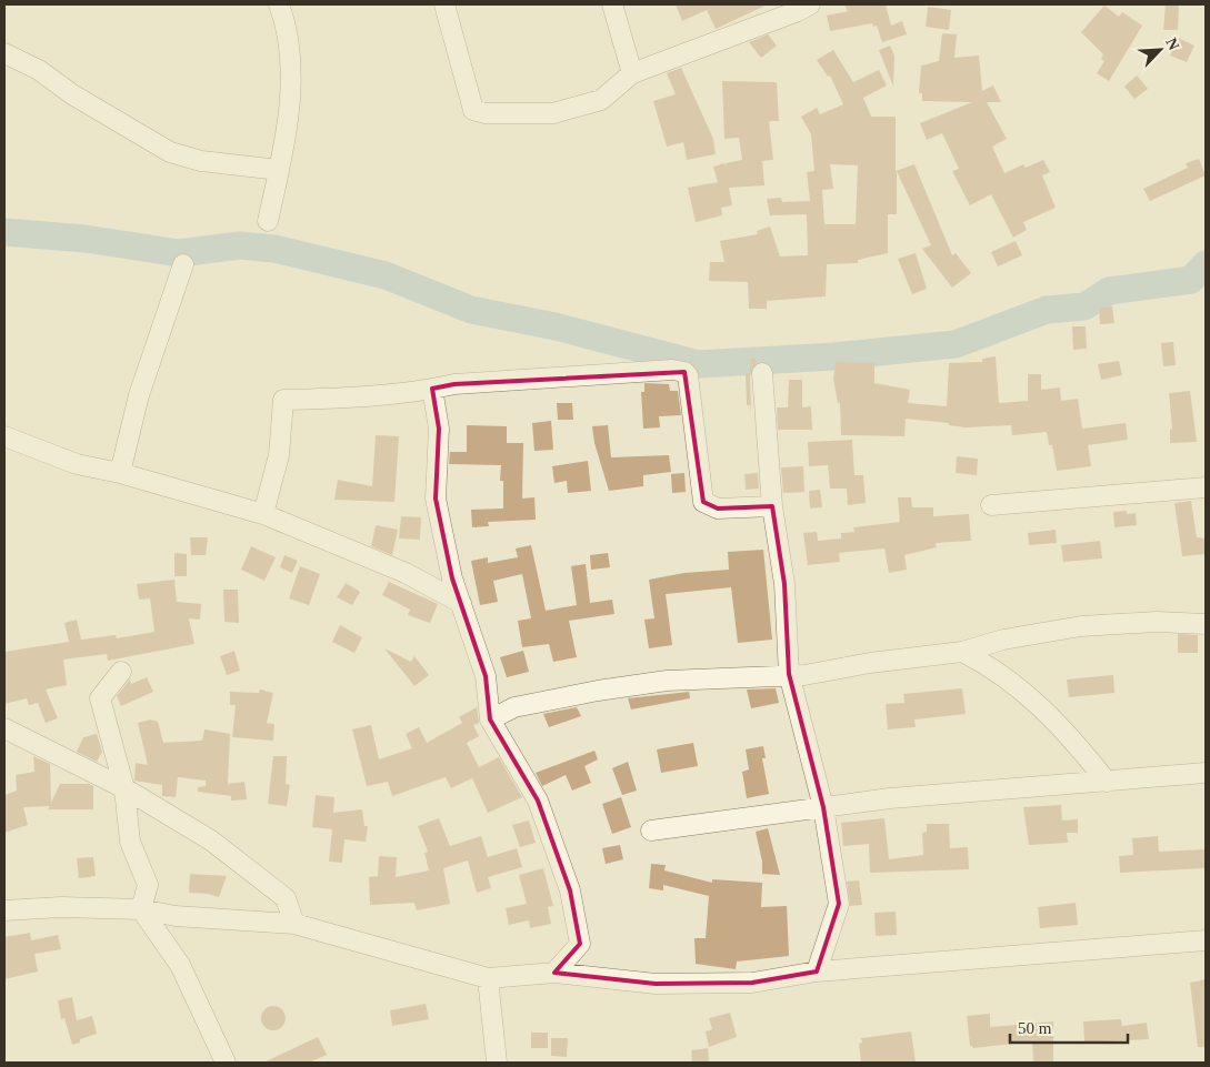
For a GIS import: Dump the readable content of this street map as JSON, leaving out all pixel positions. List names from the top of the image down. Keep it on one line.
{"scale_bar":"50 m","north":"top right"}
